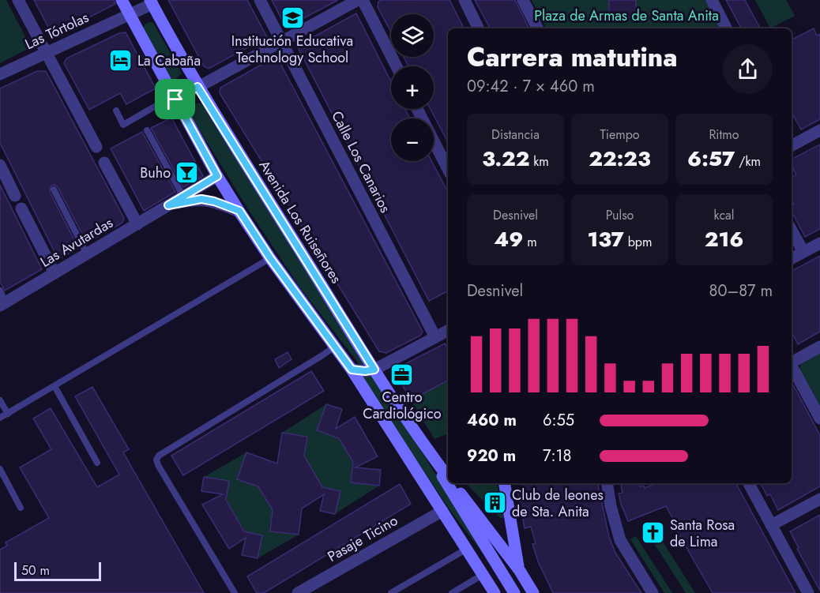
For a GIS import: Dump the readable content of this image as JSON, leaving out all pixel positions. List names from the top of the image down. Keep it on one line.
{"streets":{"main road":["Avenida Los Ruiseñores"],"street":["Las Tórtolas","Calle Los Canarios","Las Avutardas","Pasaje Ticino"]},"crossings":[["Las Tórtolas","Avenida Los Ruiseñores"]],"parks":["Plaza de Armas de Santa Anita"],"places":{"school or university":["Institución Educativa Technology School"],"hotel":["La Cabaña"],"bar":["Buho"],"office":["Centro Cardiológico"],"building":["Club de leones de Sta. Anita"],"church":["Santa Rosa de Lima"]},"scale_bar":"50 m","page":{"map_buttons":["+","−"],"heading":["Carrera matutina","09:42 · 7 × 460 m"],"stats":[["Distancia","3.22 km"],["Tiempo","22:23"],["Ritmo","6:57 /km"],["Desnivel","49 m"],["Pulso","137 bpm"],["kcal","216"]],"chart":["Desnivel","80–87 m"],"list":[{"name":"460 m","note":"6:55"},{"name":"920 m","note":"7:18"}],"scale":"50 m"}}
